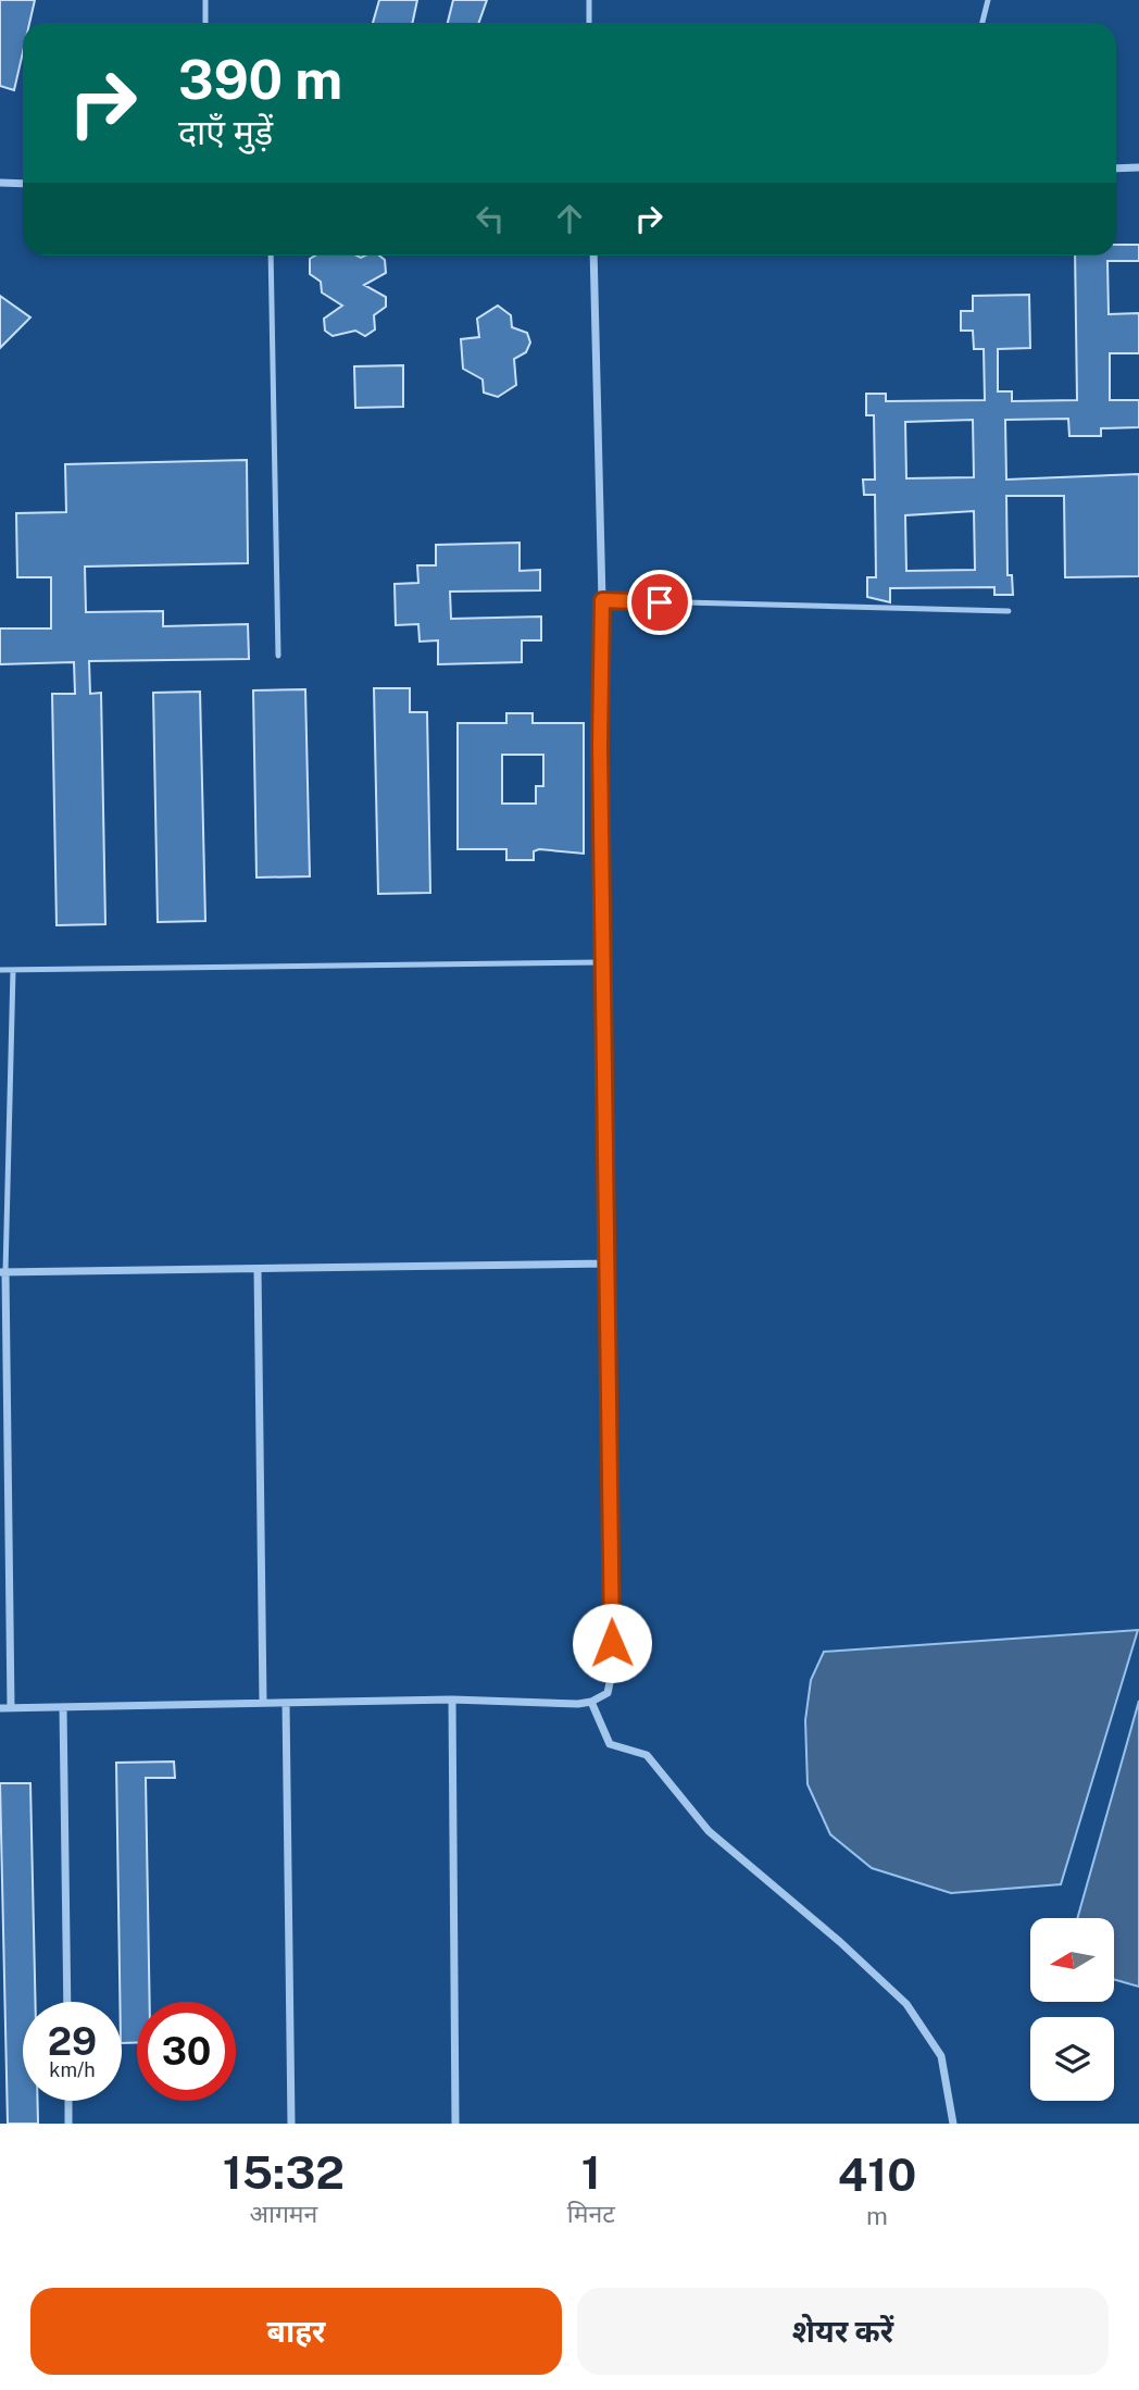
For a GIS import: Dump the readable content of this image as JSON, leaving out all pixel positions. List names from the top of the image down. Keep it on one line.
{"north":"left","page":{"turn":["390 m","दाएँ मुड़ें"],"speed":"29 km/h","limit":"30","eta":["15:32","आगमन","1","मिनट","410","m"],"buttons":["बाहर","शेयर करें"]}}
